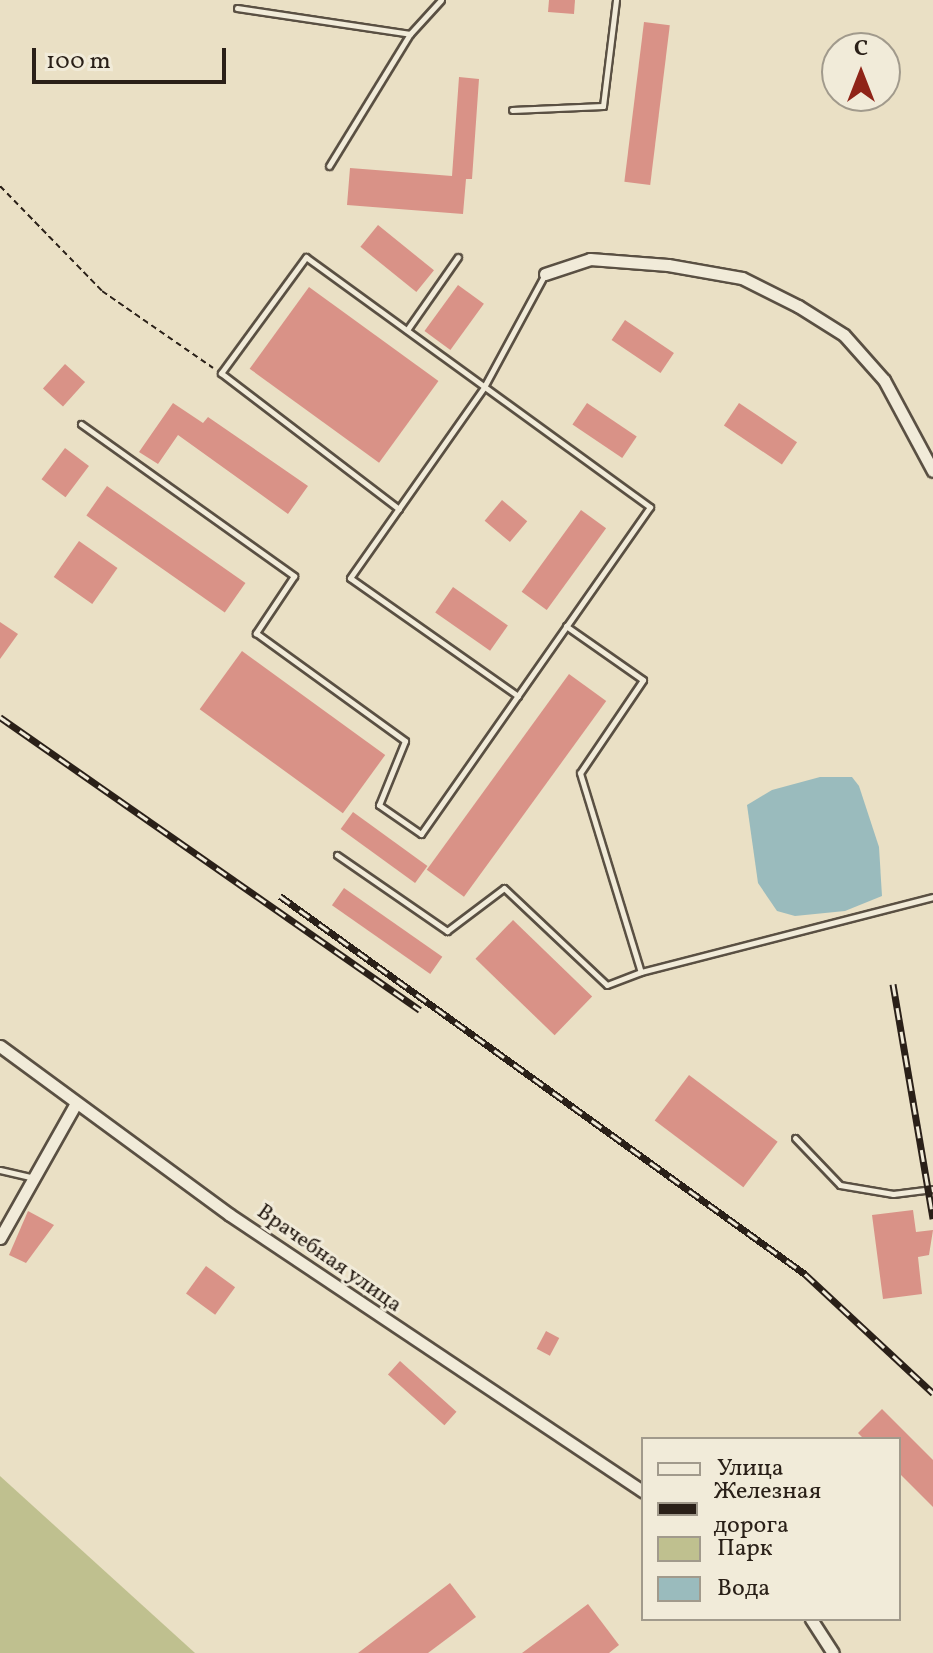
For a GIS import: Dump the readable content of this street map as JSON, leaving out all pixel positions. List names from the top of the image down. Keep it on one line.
{"streets":{"street":["Врачебная улица"]},"legend":["Улица","Железная дорога","Парк","Вода"],"scale_bar":"100 m","north":"top"}
